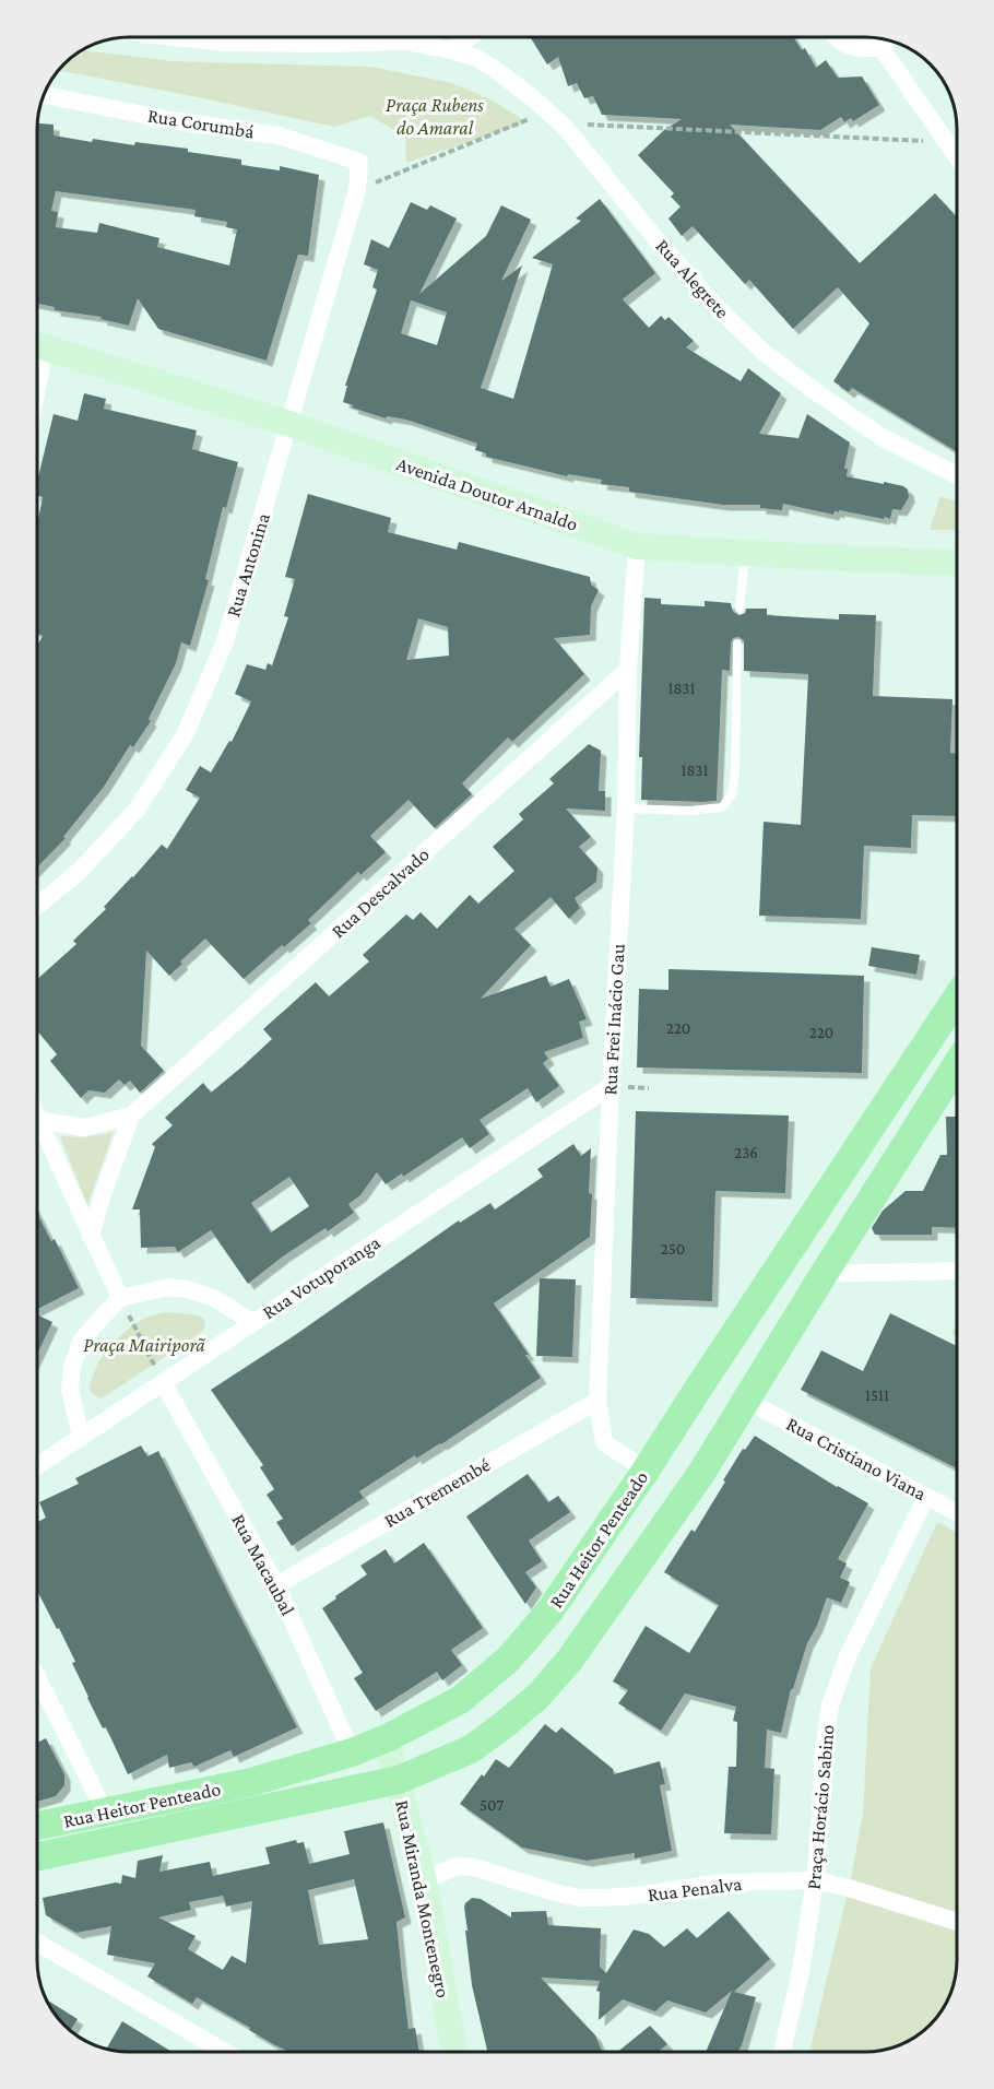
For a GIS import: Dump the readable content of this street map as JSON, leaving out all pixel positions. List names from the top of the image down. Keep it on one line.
{"streets":{"main road":["Avenida Doutor Arnaldo","Rua Heitor Penteado","Rua Miranda Montenegro"],"street":["Rua Corumbá","Rua Alegrete","Rua Antonina","Rua Descalvado","Rua Frei Inácio Gau","Rua Votuporanga","Rua Cristiano Viana","Rua Tremembé","Rua Macaubal","Praça Horácio Sabino","Rua Penalva"]},"crossings":[["Rua Corumbá","Rua Antonina"],["Avenida Doutor Arnaldo","Rua Antonina"],["Avenida Doutor Arnaldo","Rua Frei Inácio Gau"],["Rua Descalvado","Rua Frei Inácio Gau"],["Rua Frei Inácio Gau","Rua Votuporanga"],["Rua Frei Inácio Gau","Rua Tremembé"],["Rua Frei Inácio Gau","Rua Heitor Penteado"],["Rua Votuporanga","Rua Macaubal"],["Rua Cristiano Viana","Rua Heitor Penteado"],["Rua Cristiano Viana","Praça Horácio Sabino"],["Rua Tremembé","Rua Macaubal"],["Rua Heitor Penteado","Rua Macaubal"],["Rua Heitor Penteado","Rua Miranda Montenegro"],["Praça Horácio Sabino","Rua Penalva"],["Rua Penalva","Rua Miranda Montenegro"]],"parks":["Praça Rubens do Amaral","Praça Mairiporã"],"house_numbers":["1831","1831","220","220","236","250","1511","507"]}
